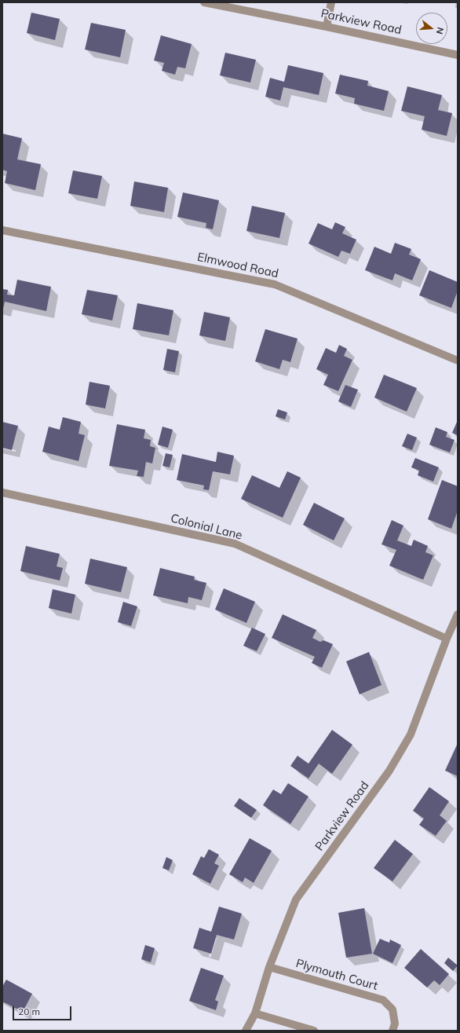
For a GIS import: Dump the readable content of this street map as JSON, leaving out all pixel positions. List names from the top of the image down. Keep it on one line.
{"streets":{"street":["Parkview Road","Elmwood Road","Colonial Lane","Plymouth Court"]},"crossings":[["Parkview Road","Colonial Lane"],["Parkview Road","Plymouth Court"]],"scale_bar":"20 m","north":"right"}
